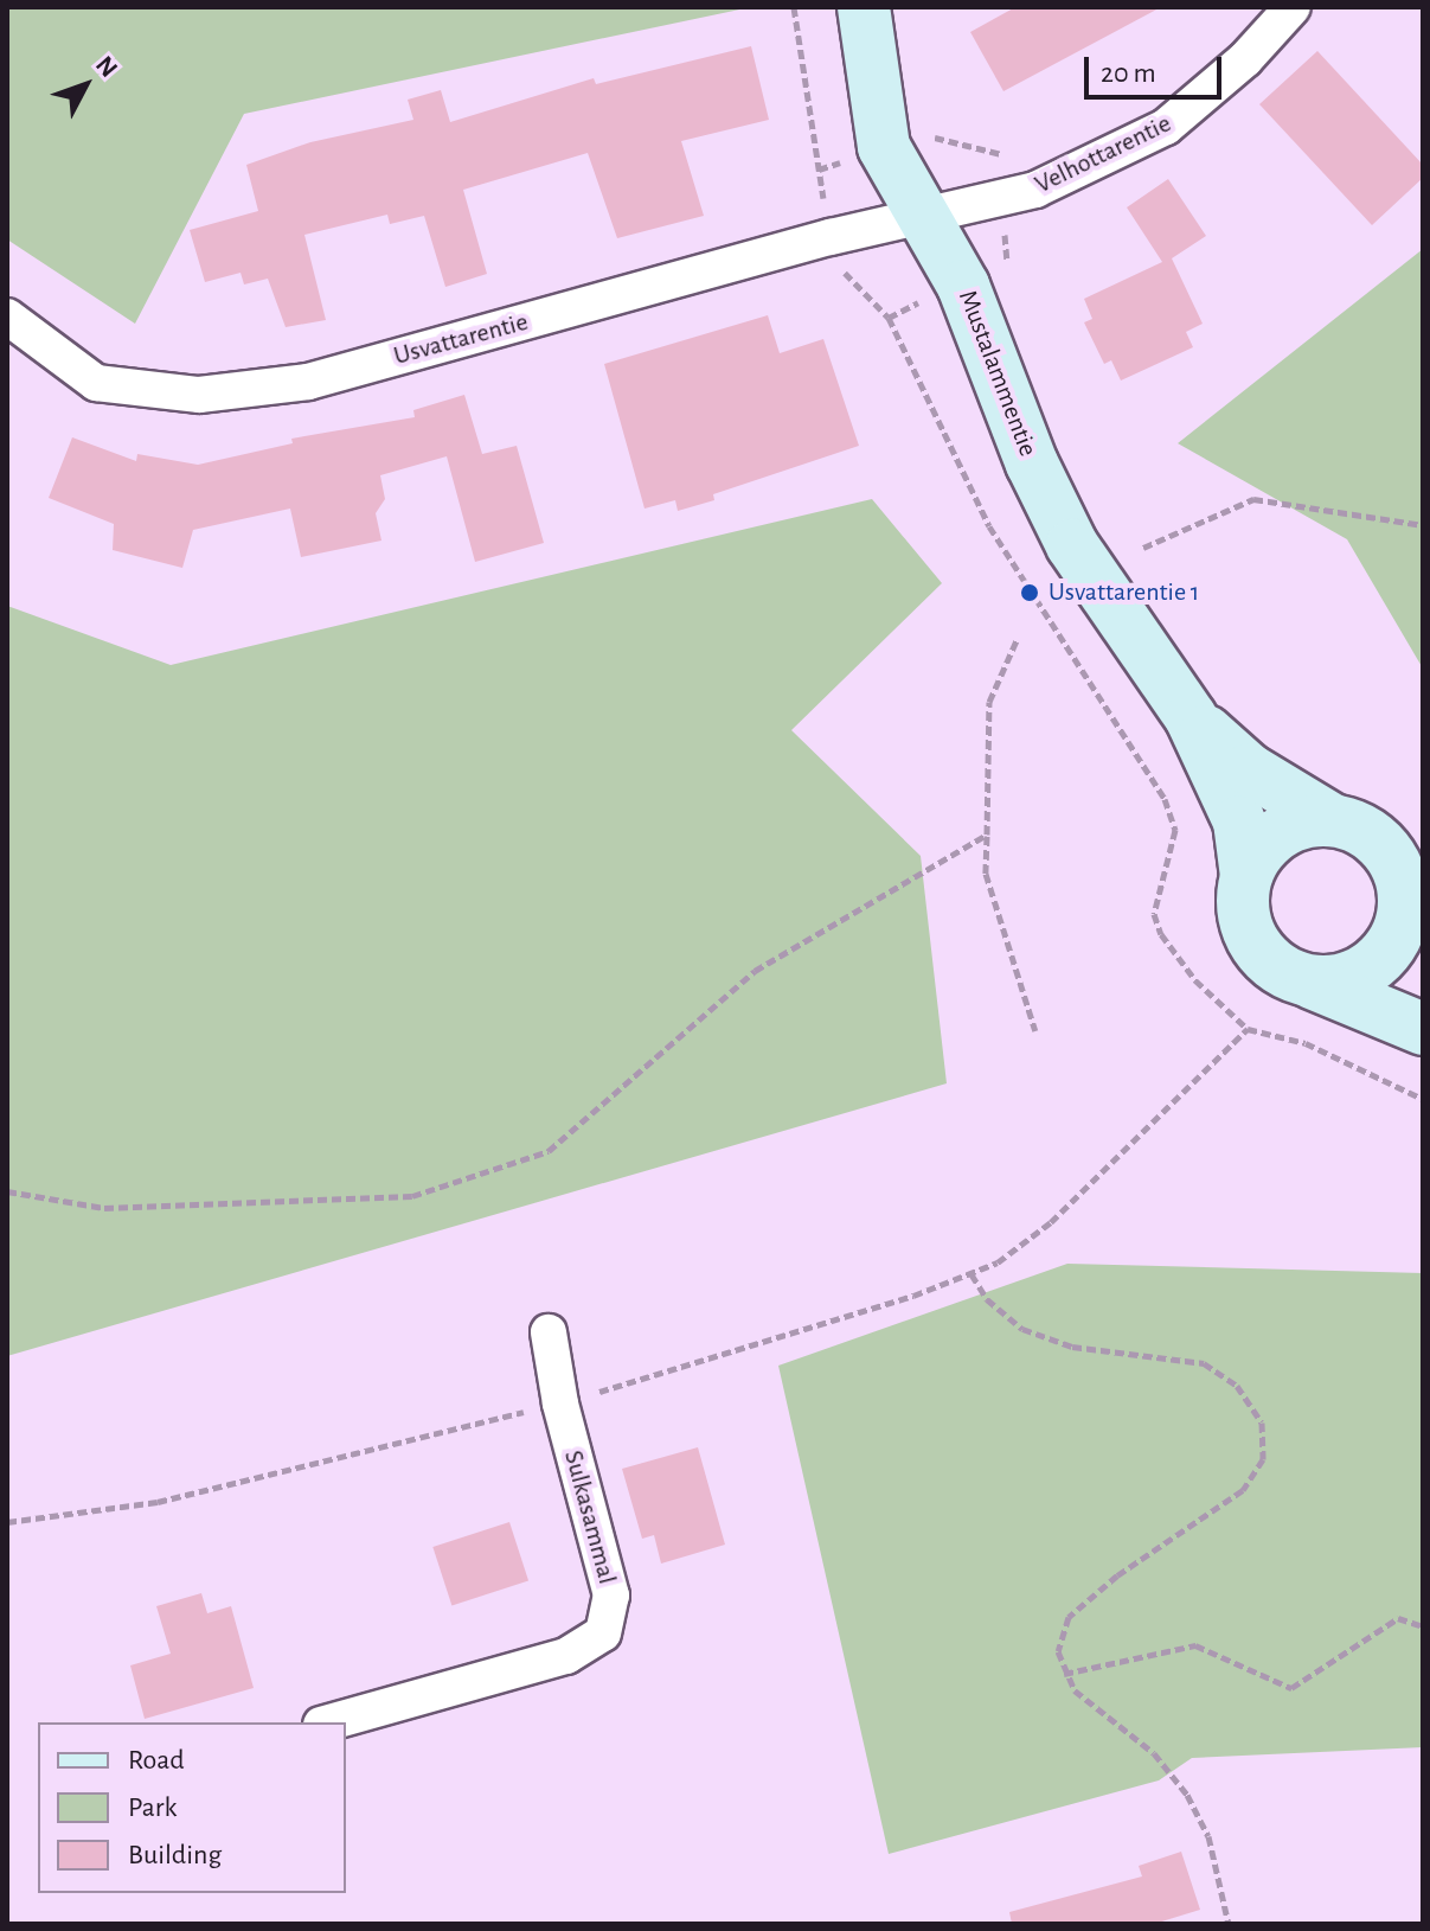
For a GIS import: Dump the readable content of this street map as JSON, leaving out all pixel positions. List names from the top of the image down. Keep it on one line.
{"streets":{"street":["Velhottarentie","Usvattarentie","Mustalammentie","Sulkasammal"]},"crossings":[["Velhottarentie","Usvattarentie"],["Velhottarentie","Mustalammentie"],["Usvattarentie","Mustalammentie"]],"places":["Usvattarentie 1"],"legend":["Road","Park","Building"],"scale_bar":"20 m","north":"top right"}
